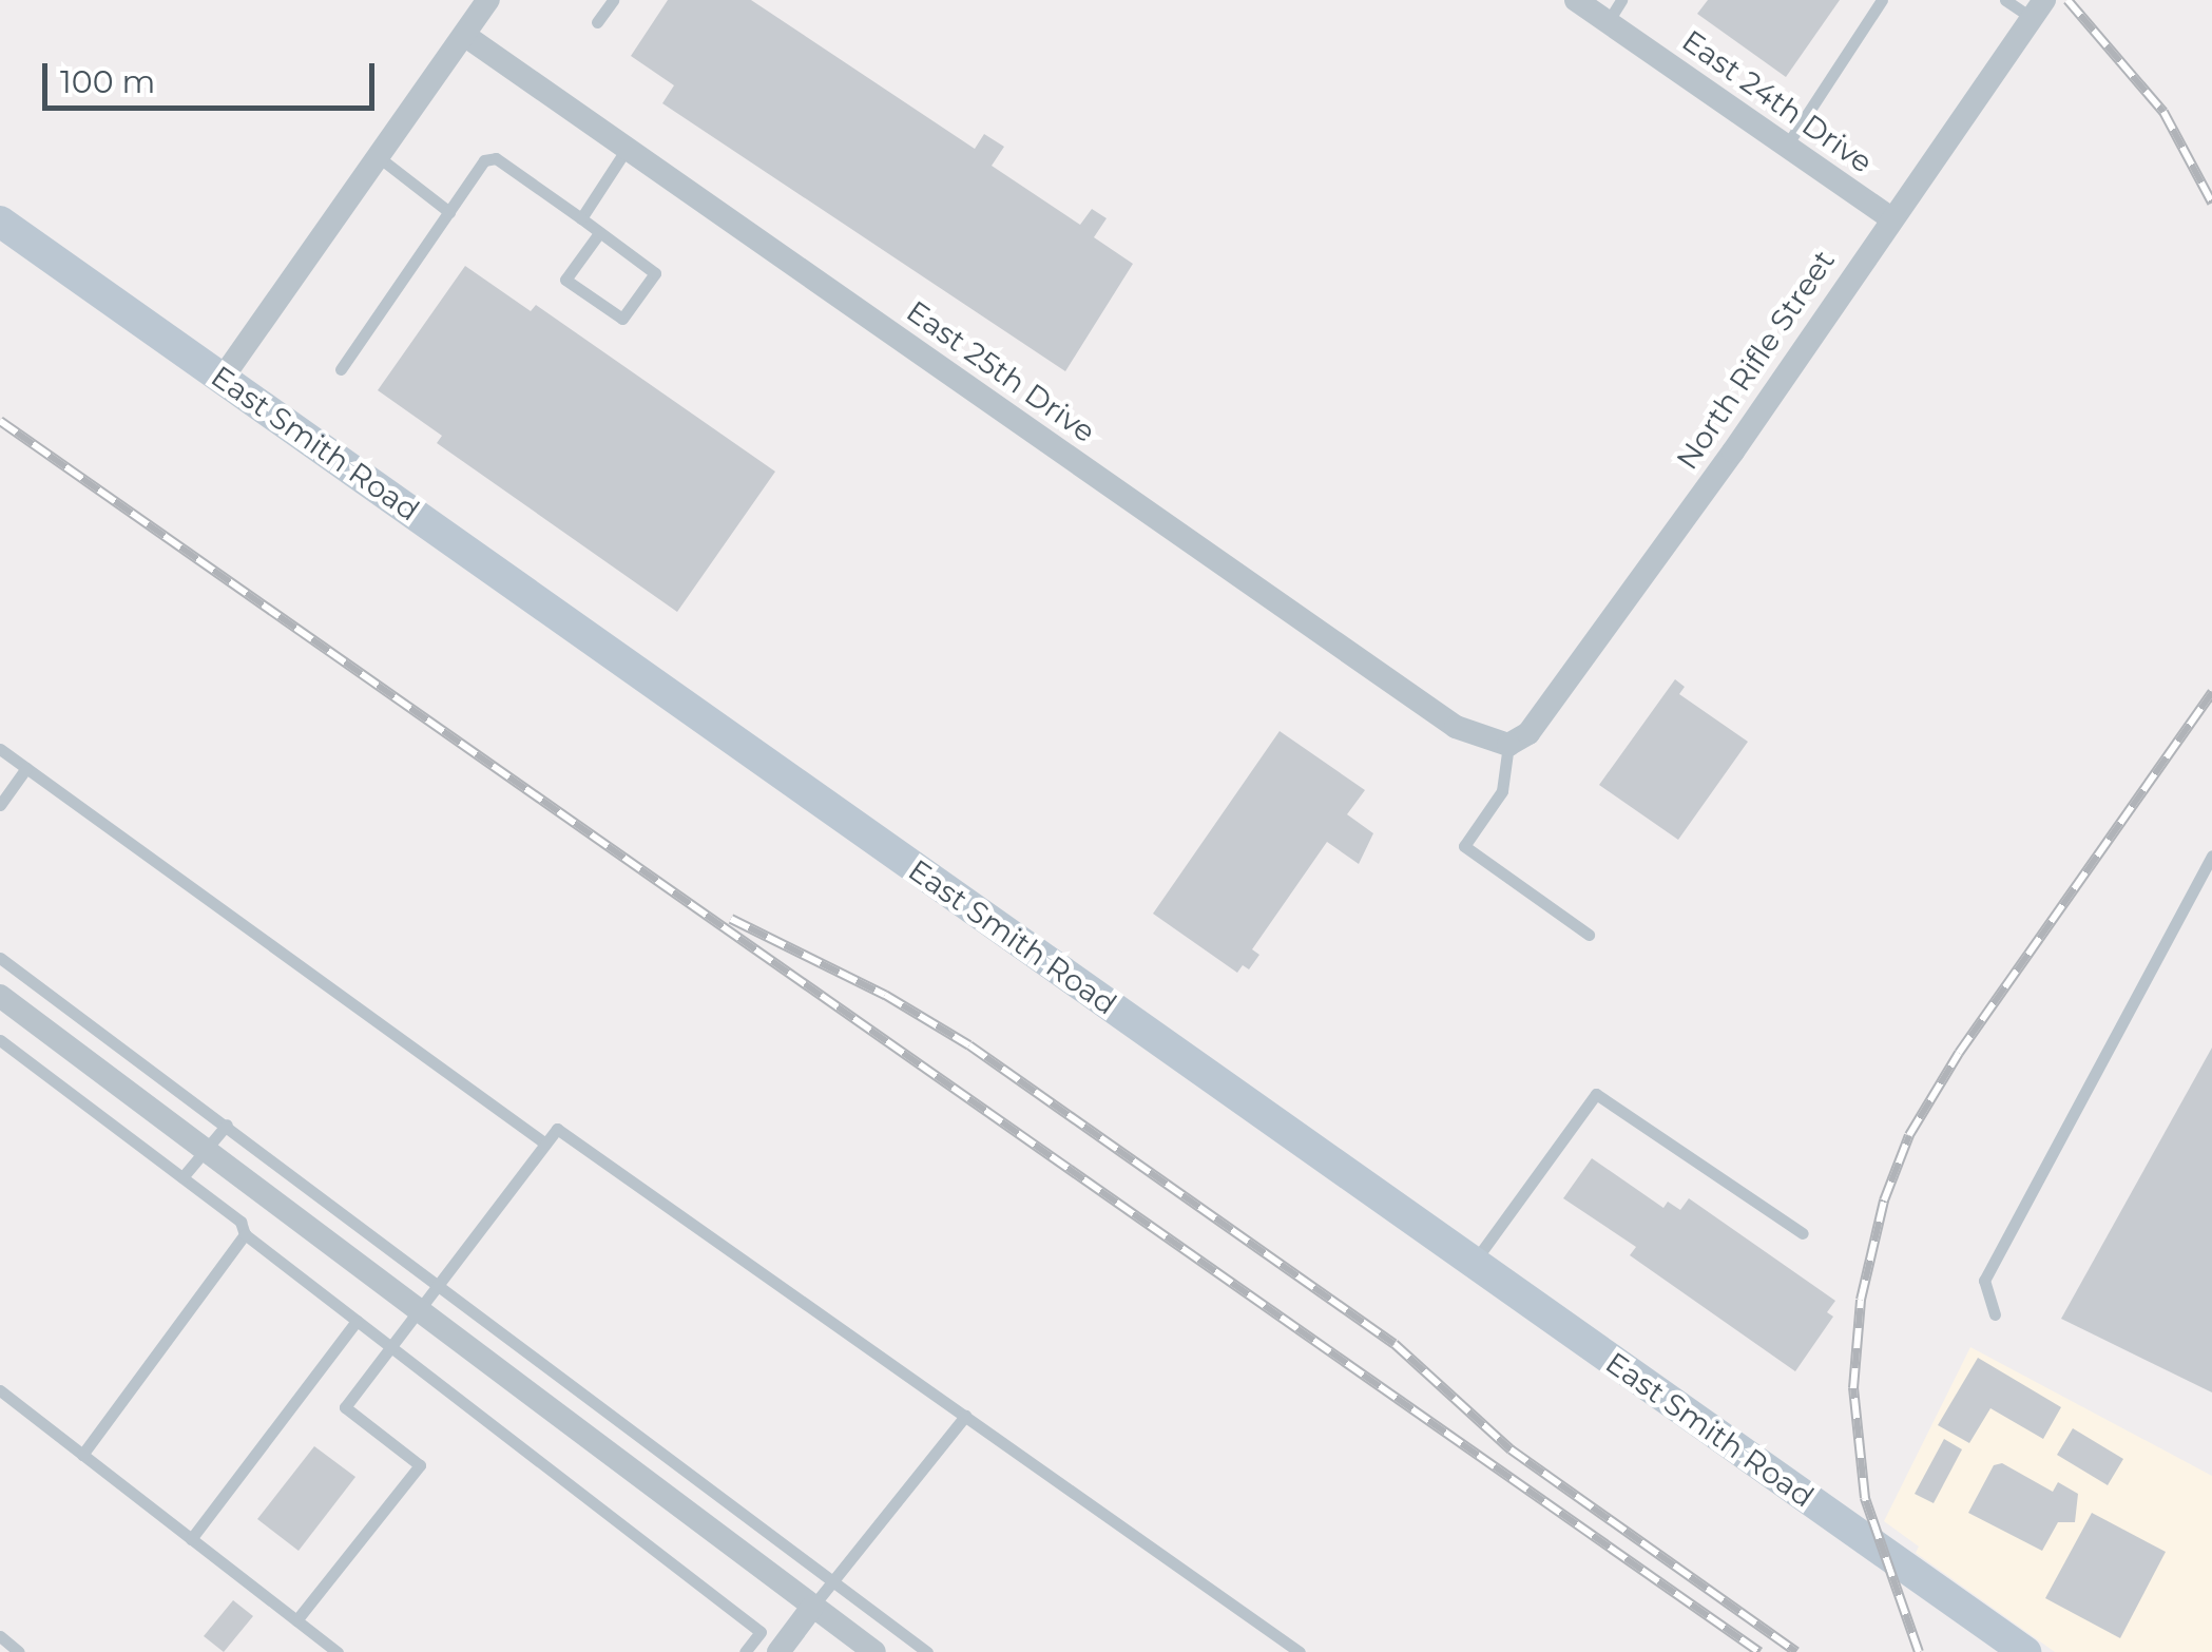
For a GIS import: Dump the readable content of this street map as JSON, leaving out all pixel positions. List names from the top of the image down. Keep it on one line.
{"streets":{"street":["East 24th Drive","North Rifle Street","East 25th Drive","East Smith Road"]},"crossings":[["East 24th Drive","North Rifle Street"],["North Rifle Street","East 25th Drive"]],"scale_bar":"100 m"}
